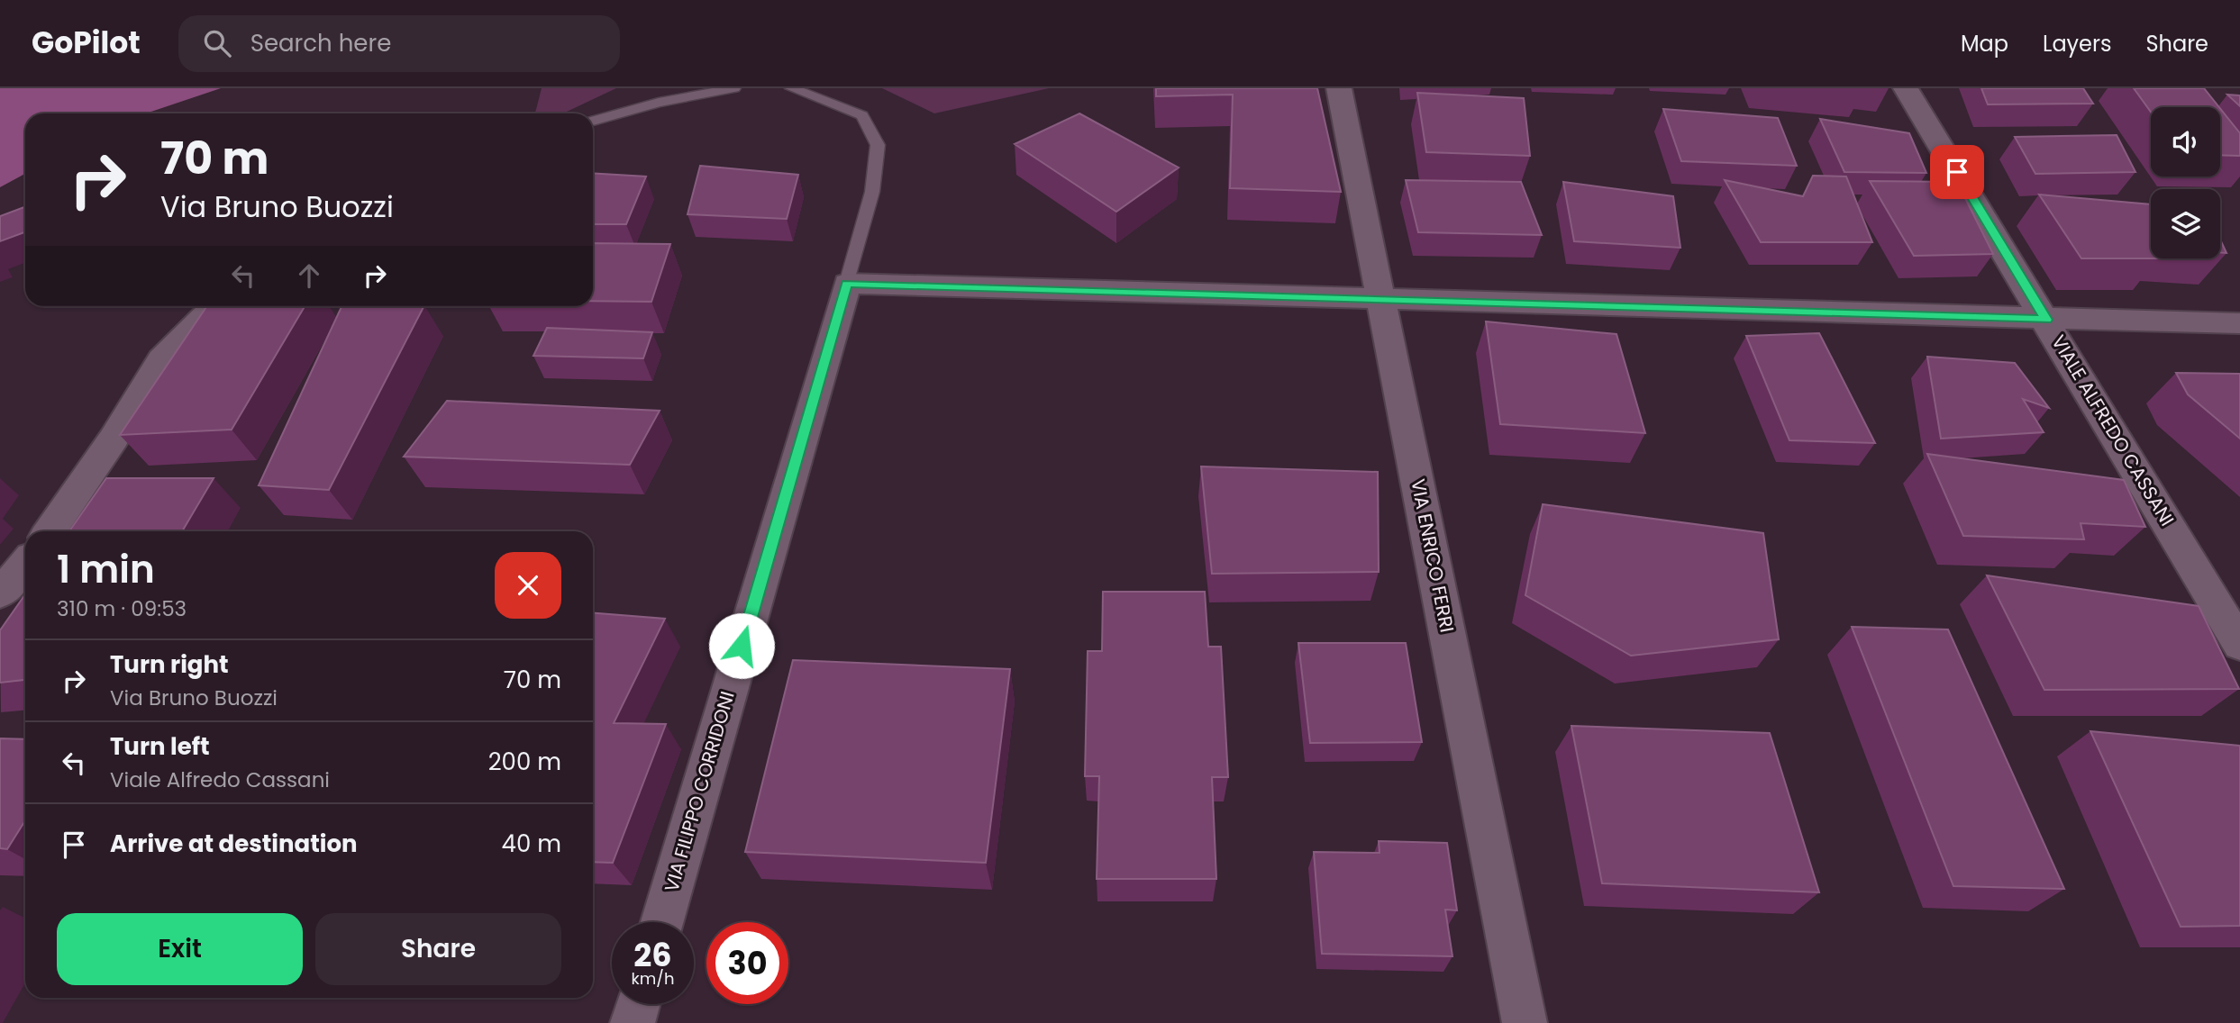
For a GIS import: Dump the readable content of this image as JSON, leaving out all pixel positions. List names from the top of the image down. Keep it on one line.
{"streets":{"street":["VIALE ALFREDO CASSANI","VIA ENRICO FERRI","VIA FILIPPO CORRIDONI"]},"page":{"header":"GoPilot","search":"Search here","nav":["Map","Layers","Share"],"turn":["70 m","Via Bruno Buozzi"],"heading":["1 min","310 m · 09:53"],"list":[{"name":"Turn right","note":"Via Bruno Buozzi","value":"70 m"},{"name":"Turn left","note":"Viale Alfredo Cassani","value":"200 m"},{"name":"Arrive at destination","value":"40 m"}],"buttons":["Exit","Share"],"speed":"26 km/h","limit":"30"}}
